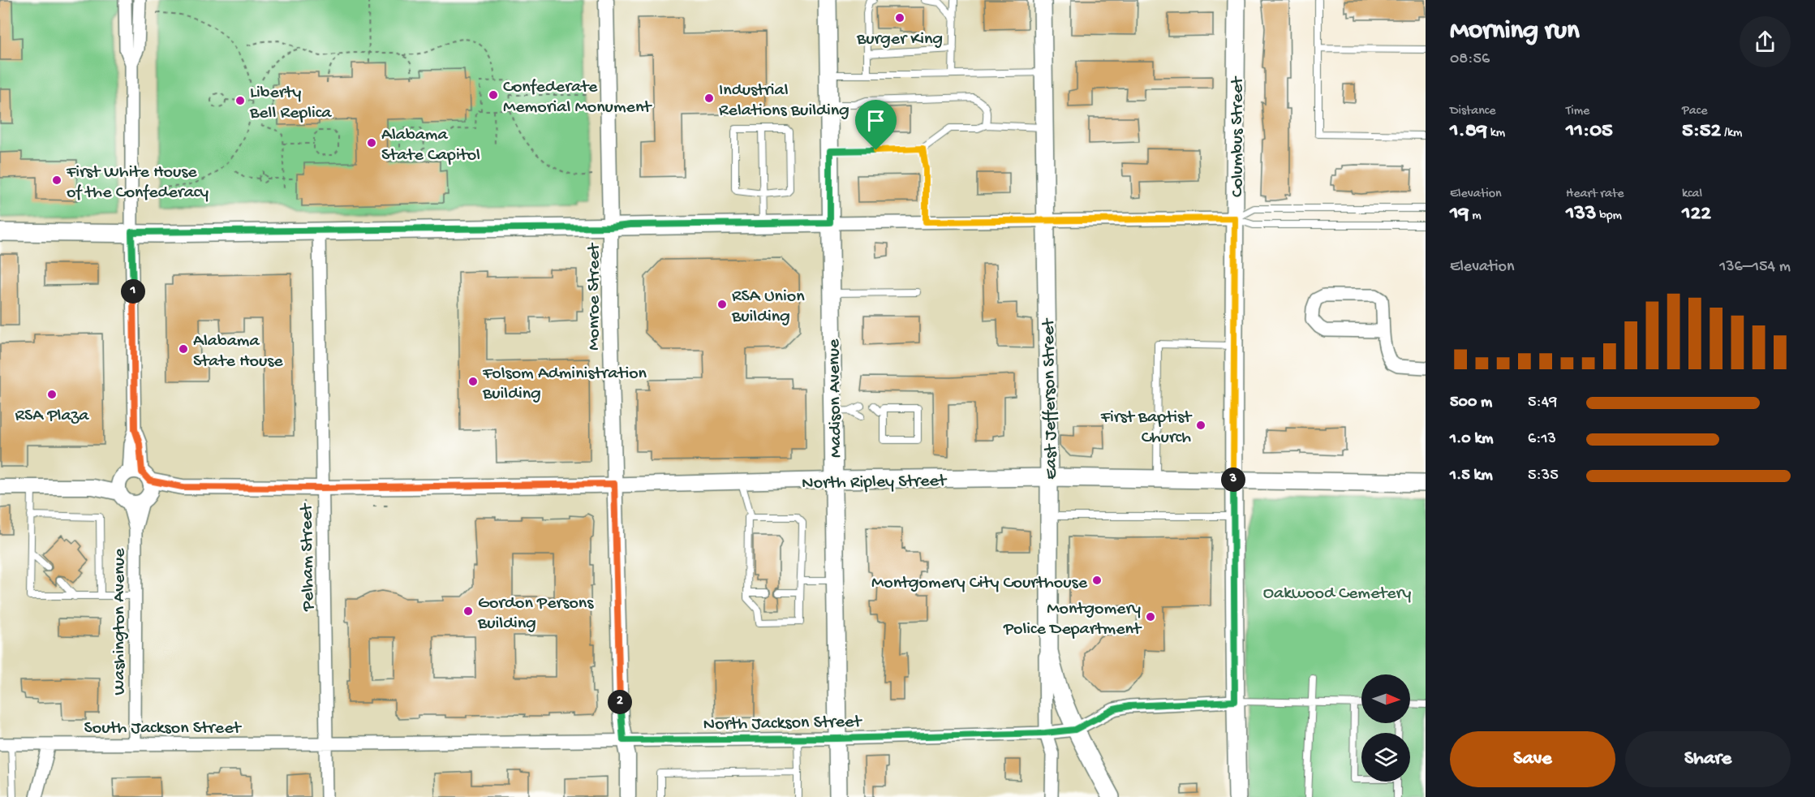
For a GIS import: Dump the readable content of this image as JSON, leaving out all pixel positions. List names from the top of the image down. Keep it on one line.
{"streets":{"main road":["Columbus Street","Madison Avenue","East Jefferson Street","North Ripley Street"],"street":["Monroe Street","Pelham Street","Washington Avenue","North Jackson Street","South Jackson Street"]},"crossings":[["Columbus Street","North Ripley Street"],["Columbus Street","North Jackson Street"],["Monroe Street","North Ripley Street"],["Monroe Street","North Jackson Street"],["Madison Avenue","North Ripley Street"],["Madison Avenue","North Jackson Street"],["East Jefferson Street","North Ripley Street"],["East Jefferson Street","North Jackson Street"],["North Ripley Street","Pelham Street"],["North Ripley Street","Washington Avenue"],["Pelham Street","North Jackson Street"],["Pelham Street","South Jackson Street"],["Washington Avenue","South Jackson Street"],["North Jackson Street","South Jackson Street"]],"parks":["Oakwood Cemetery"],"places":["Burger King","Confederate Memorial Monument","Industrial Relations Building","Liberty Bell Replica","Alabama State Capitol","First White House of the Confederacy","RSA Union Building","Alabama State House","Folsom Administration Building","RSA Plaza","First Baptist Church","Montgomery City Courthouse","Gordon Persons Building","Montgomery Police Department"],"north":"right","page":{"heading":["Morning run","08:56"],"stats":[["Distance","1.89 km"],["Time","11:05"],["Pace","5:52 /km"],["Elevation","19 m"],["Heart rate","133 bpm"],["kcal","122"]],"chart":["Elevation","136–154 m"],"pins":["1","3","2"],"list":[{"name":"500 m","note":"5:49"},{"name":"1.0 km","note":"6:13"},{"name":"1.5 km","note":"5:35"}],"buttons":["Save","Share"]}}
